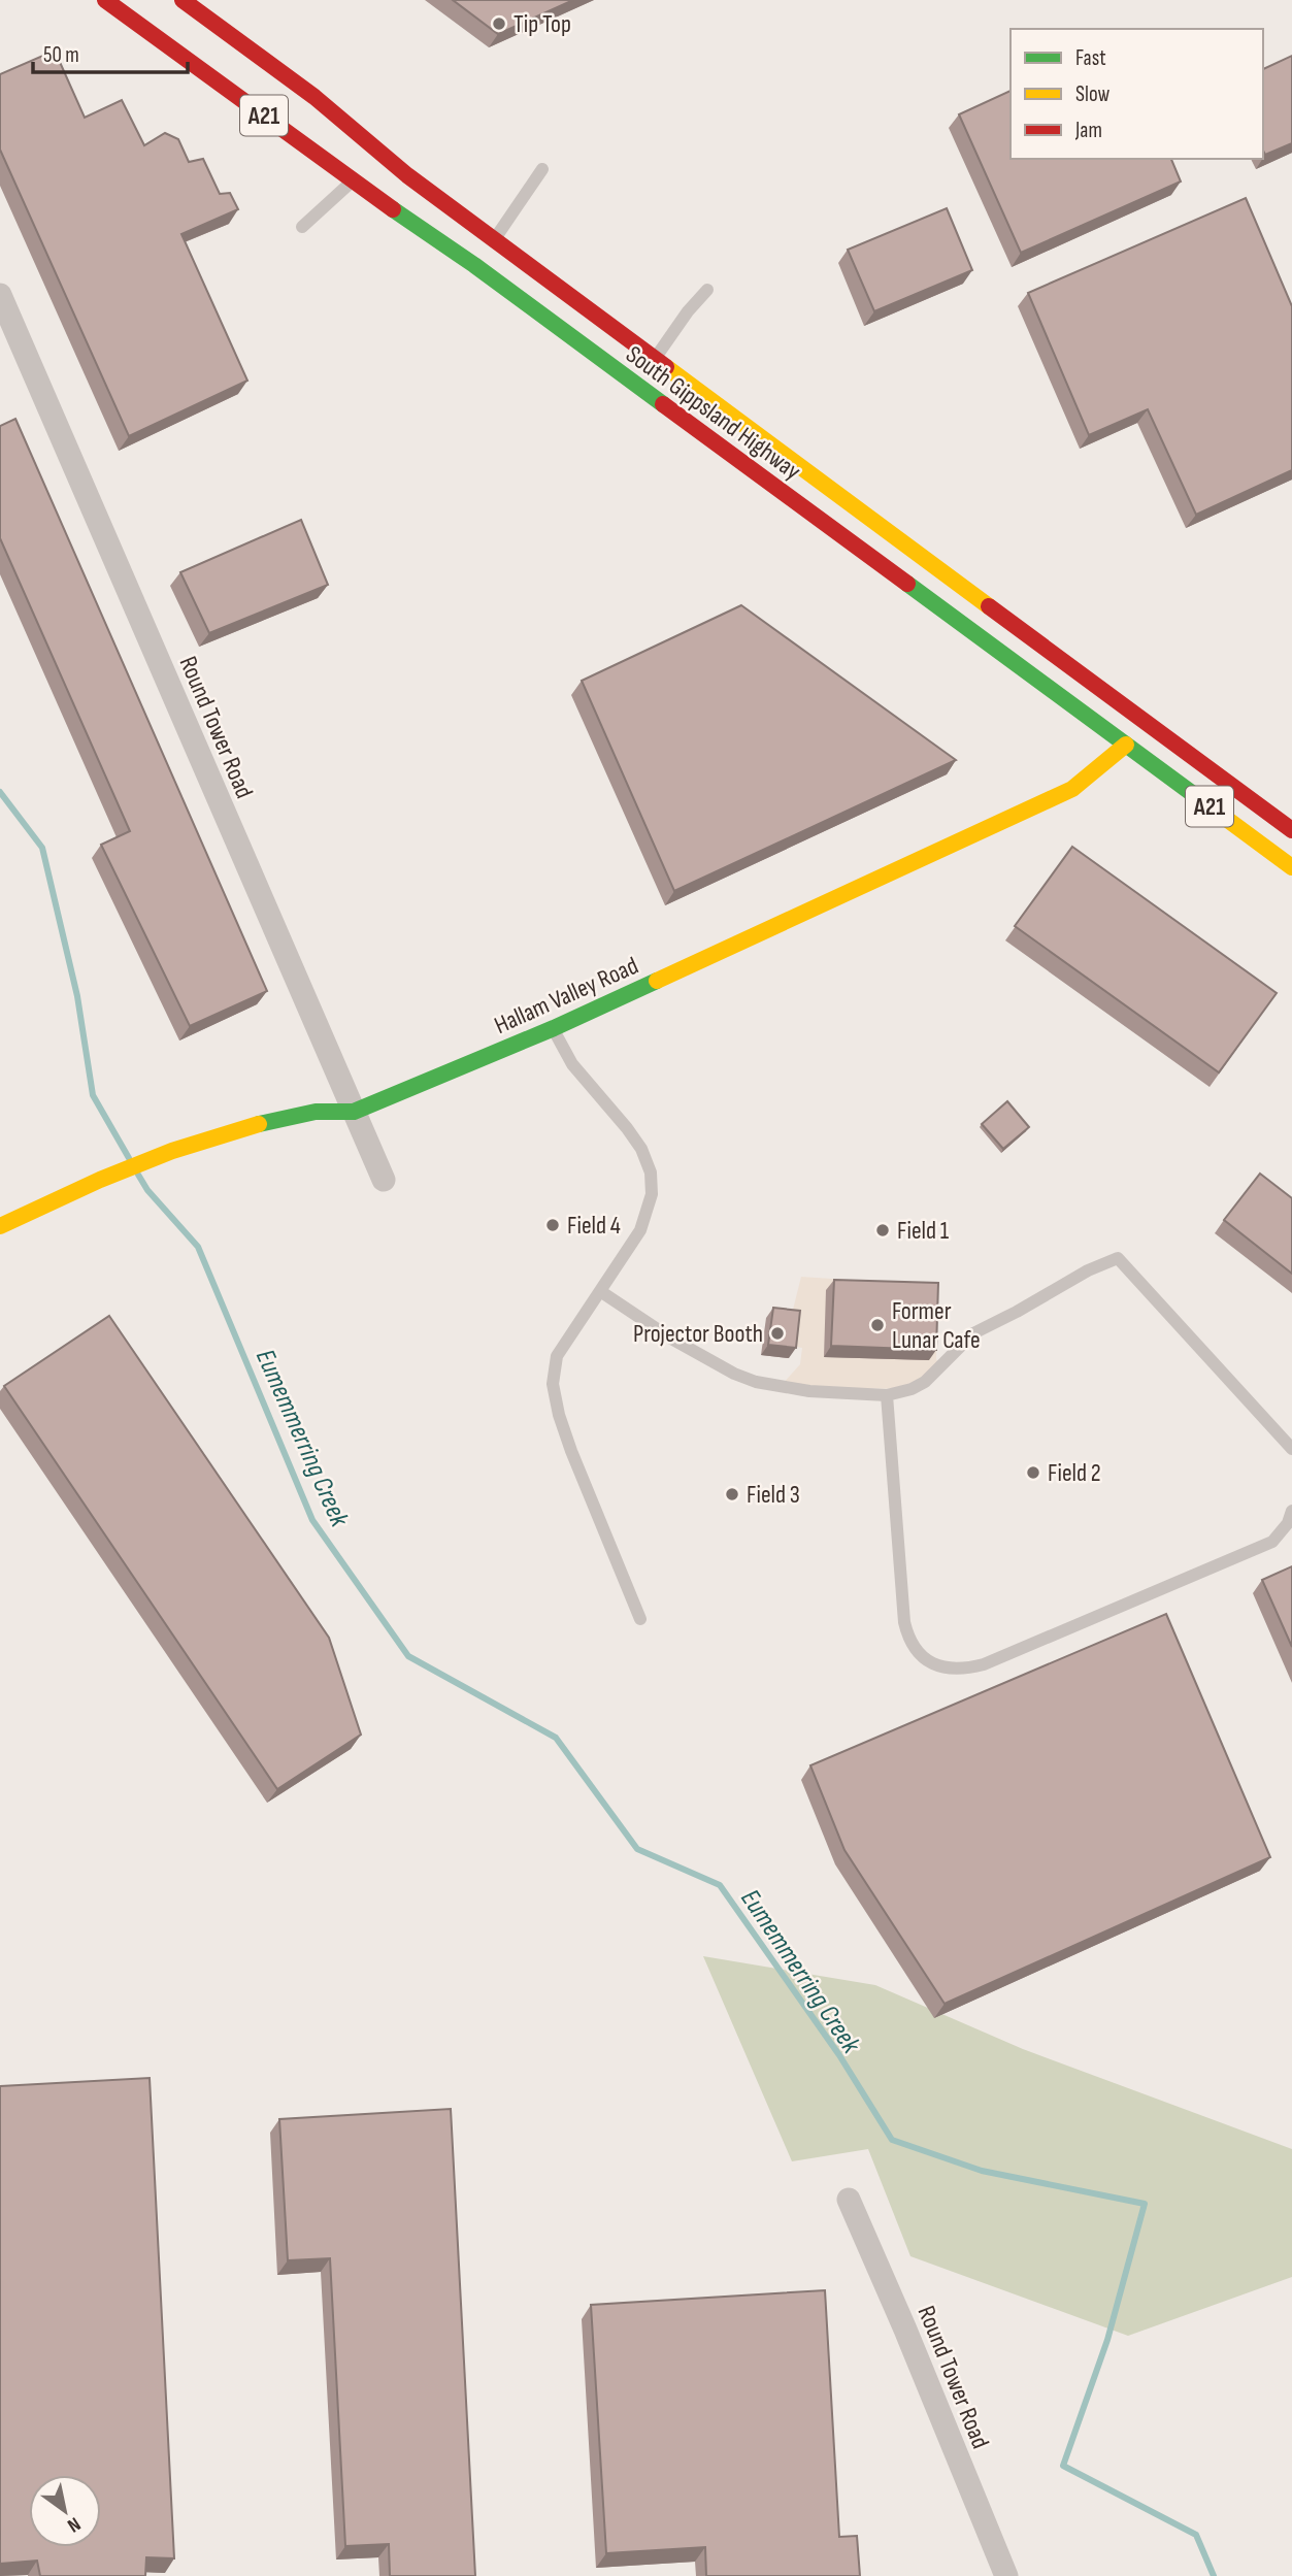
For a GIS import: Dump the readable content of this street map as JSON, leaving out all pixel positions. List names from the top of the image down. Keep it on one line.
{"streets":{"main road":["A21","South Gippsland Highway","Hallam Valley Road"],"street":["Round Tower Road"]},"crossings":[["South Gippsland Highway","Hallam Valley Road"],["Round Tower Road","Hallam Valley Road"]],"water":["Eumemmerring Creek"],"places":["Tip Top","Field 4","Field 1","Former Lunar Cafe","Projector Booth","Field 2","Field 3"],"legend":["Fast","Slow","Jam"],"scale_bar":"50 m","north":"bottom right"}
